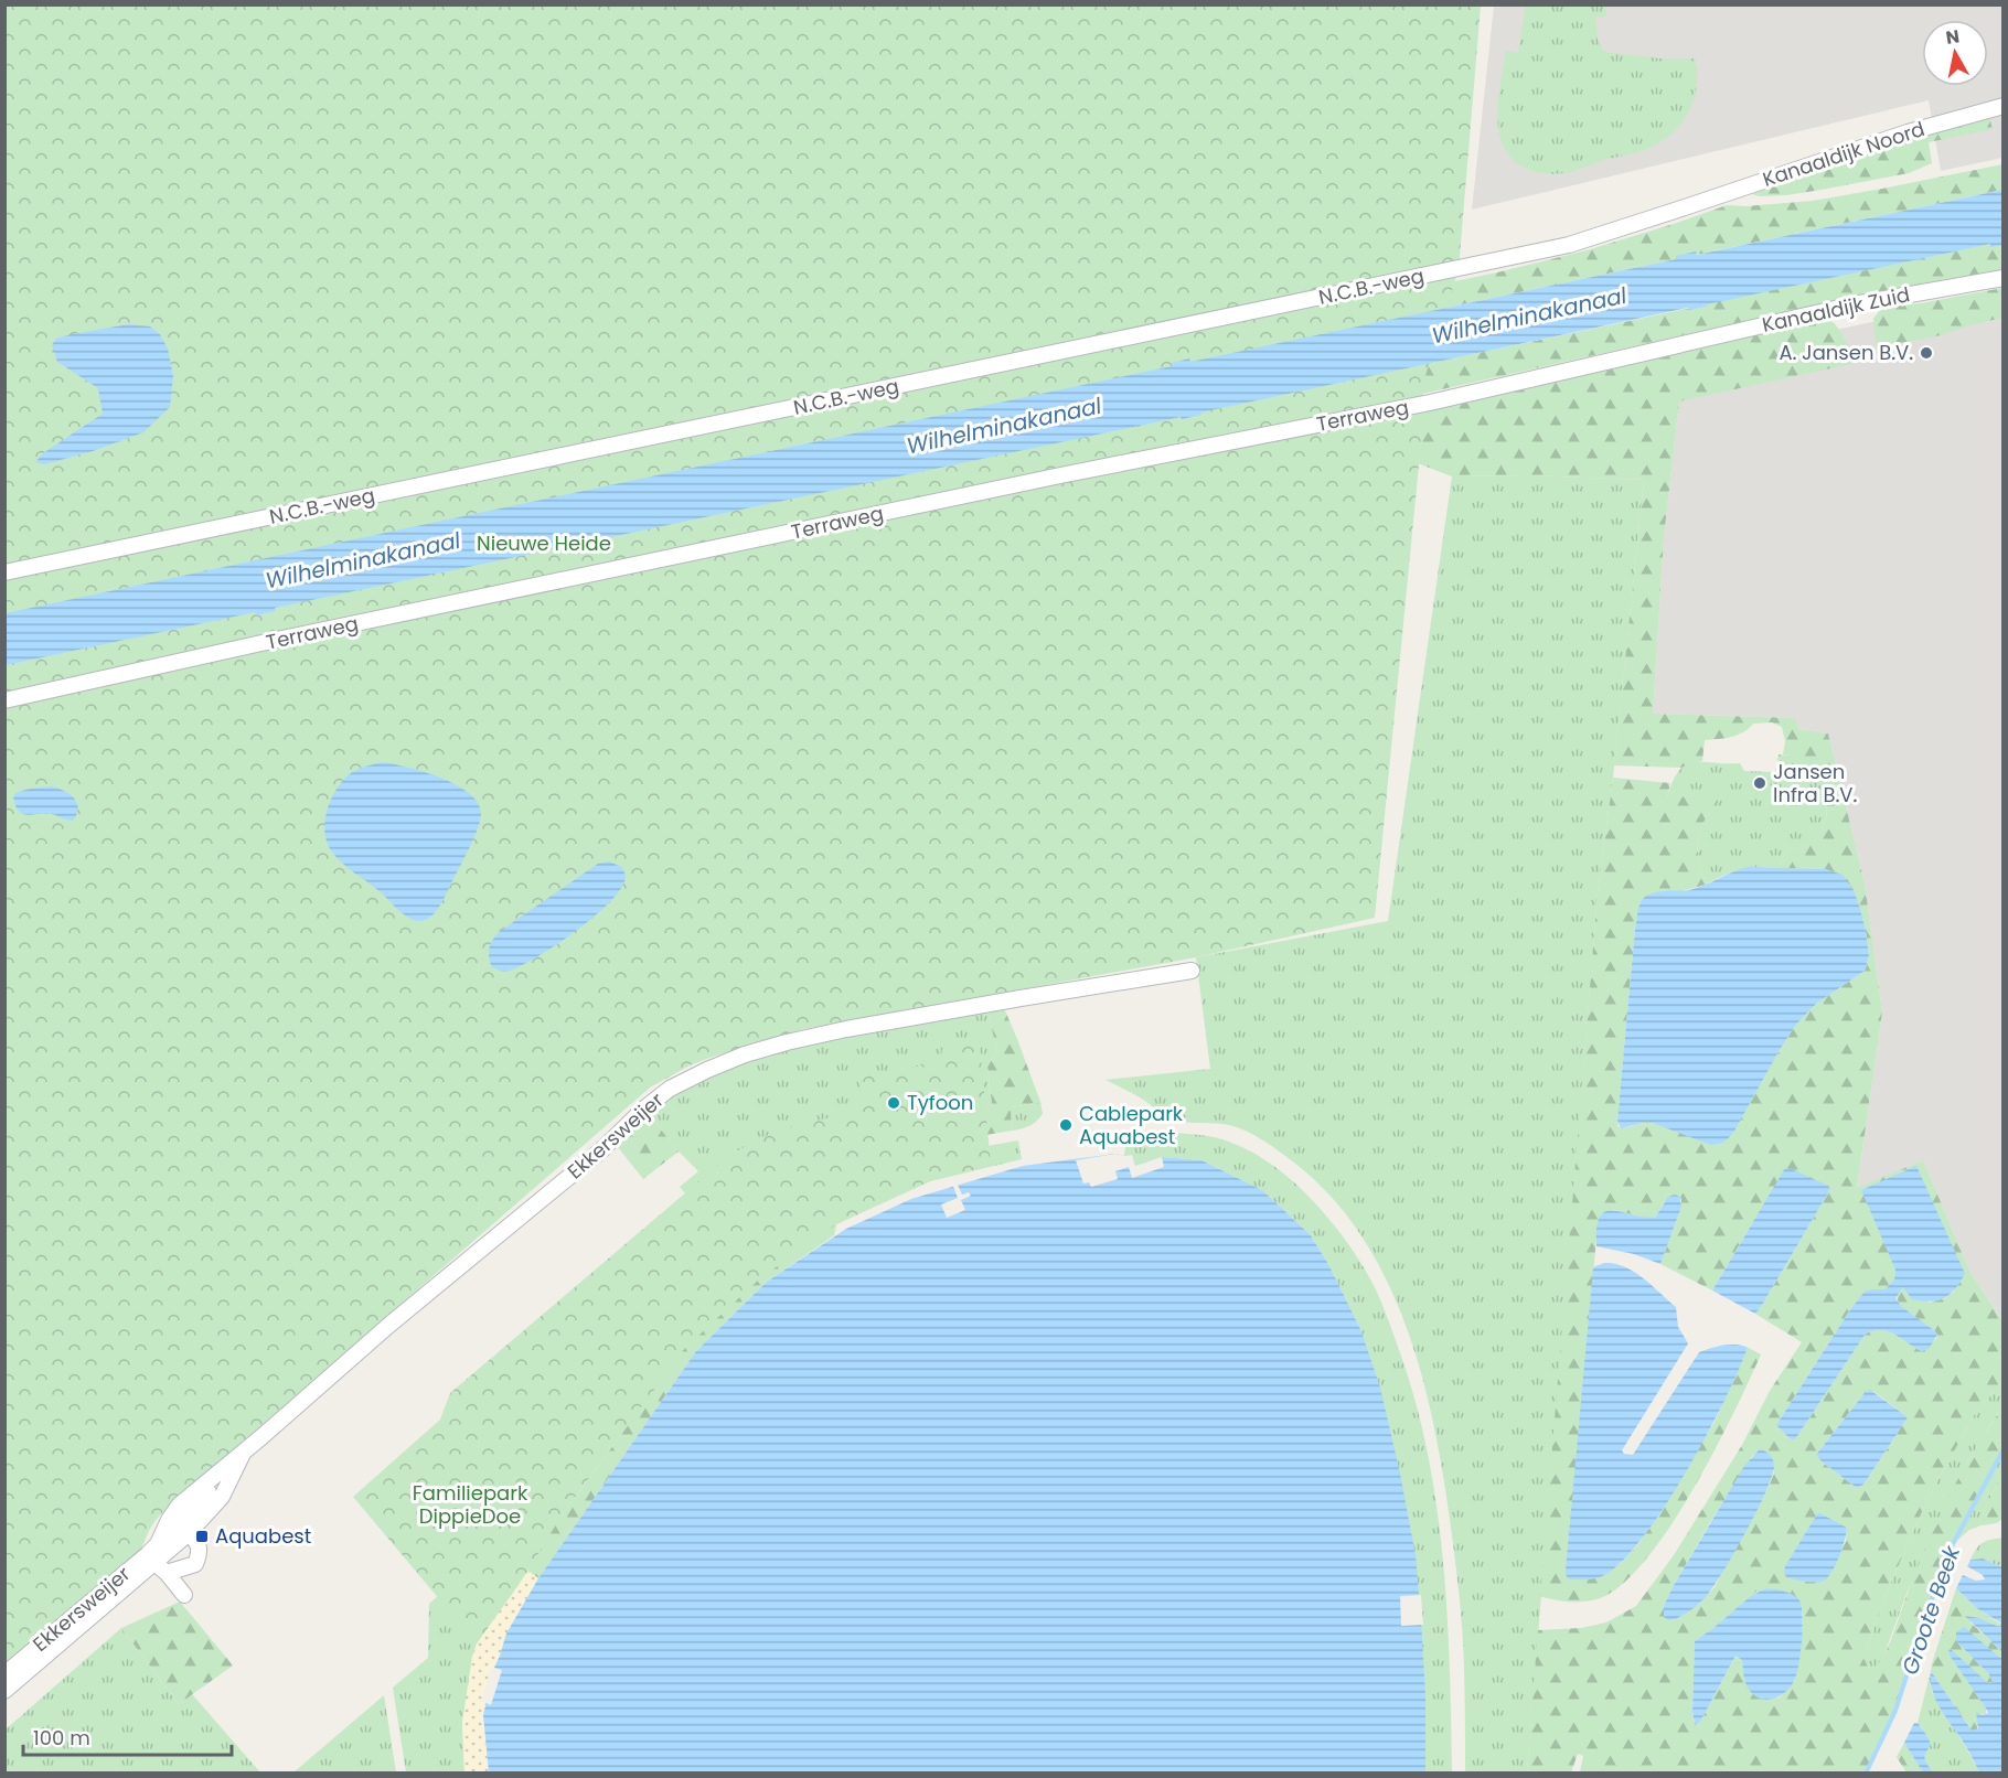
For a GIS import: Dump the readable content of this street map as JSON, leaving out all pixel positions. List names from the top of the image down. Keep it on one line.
{"streets":{"street":["Kanaaldijk Noord","N.C.B.-weg","Kanaaldijk Zuid","Terraweg","Ekkersweijer"]},"crossings":[["Kanaaldijk Noord","N.C.B.-weg"],["Kanaaldijk Zuid","Terraweg"]],"water":["Wilhelminakanaal","Groote Beek"],"parks":["Nieuwe Heide","Familiepark DippieDoe"],"places":{"other":["A. Jansen B.V.","Jansen Infra B.V.","Tyfoon","Cablepark Aquabest"],"transit":["Aquabest"]},"scale_bar":"100 m","north":"top"}
